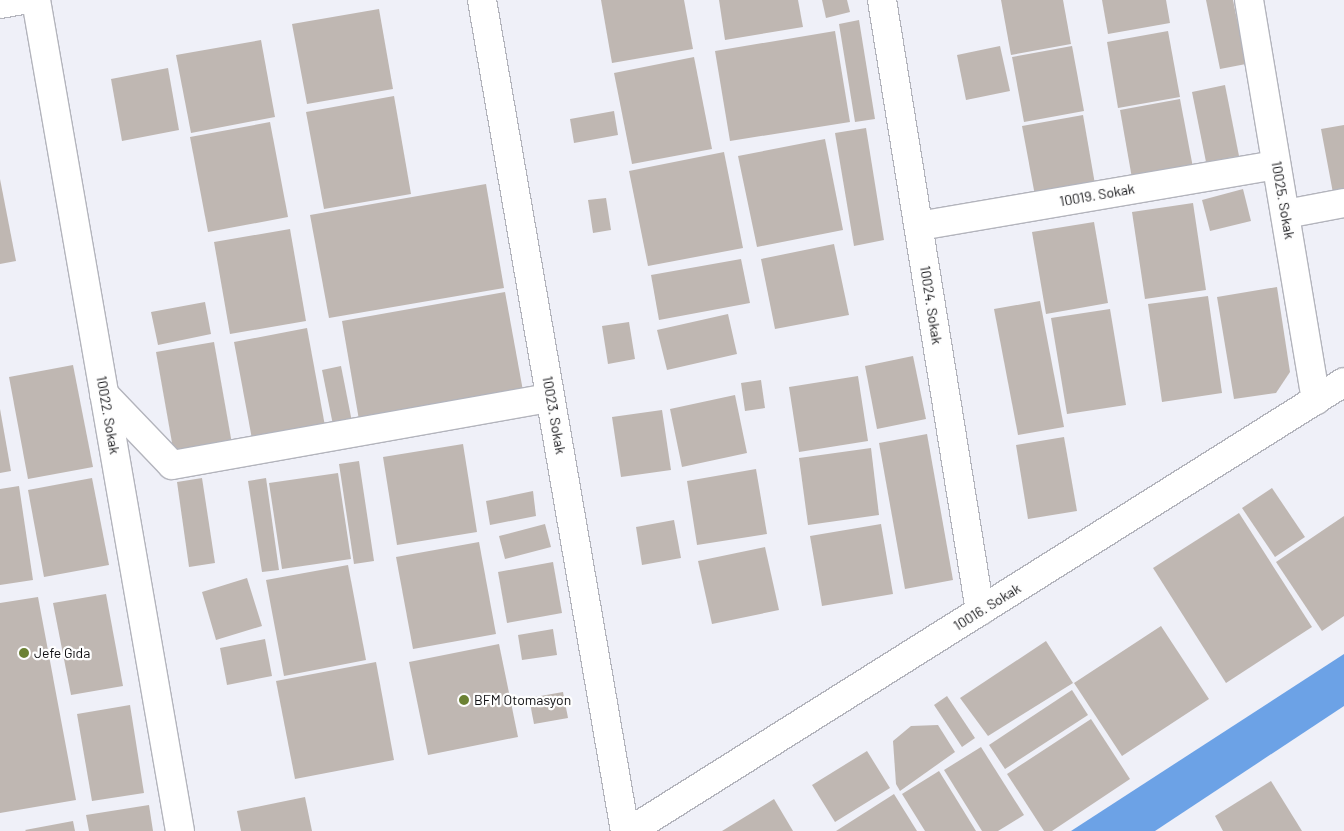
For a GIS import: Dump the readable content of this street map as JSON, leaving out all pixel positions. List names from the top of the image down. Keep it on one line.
{"streets":{"street":["10019. Sokak","10025. Sokak","10024. Sokak","10022. Sokak","10023. Sokak","10016. Sokak"]},"crossings":[["10019. Sokak","10025. Sokak"],["10019. Sokak","10024. Sokak"],["10025. Sokak","10016. Sokak"],["10024. Sokak","10016. Sokak"]],"places":["Jefe Gıda","BFM Otomasyon"]}
